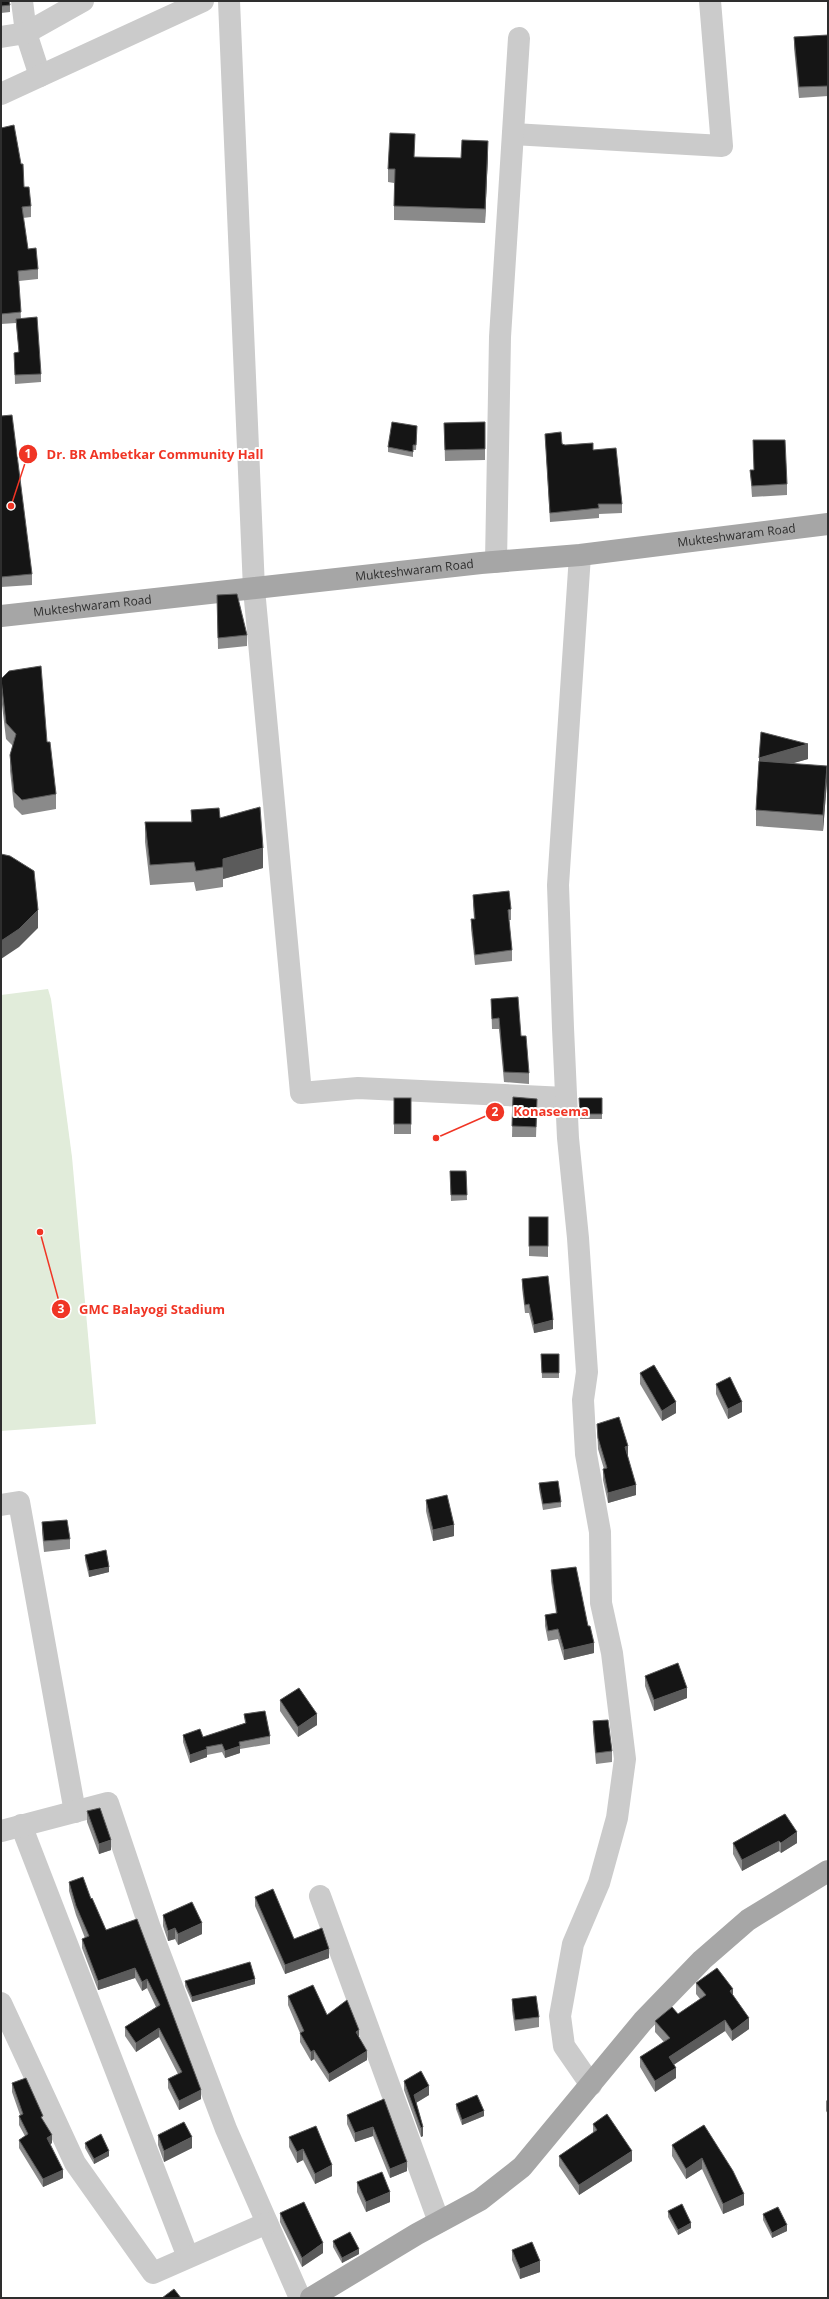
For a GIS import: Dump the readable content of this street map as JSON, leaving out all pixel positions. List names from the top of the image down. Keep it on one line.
{"streets":{"main road":["Mukteshwaram Road"]},"places":["Dr. BR Ambetkar Community Hall","Konaseema","GMC Balayogi Stadium"]}
